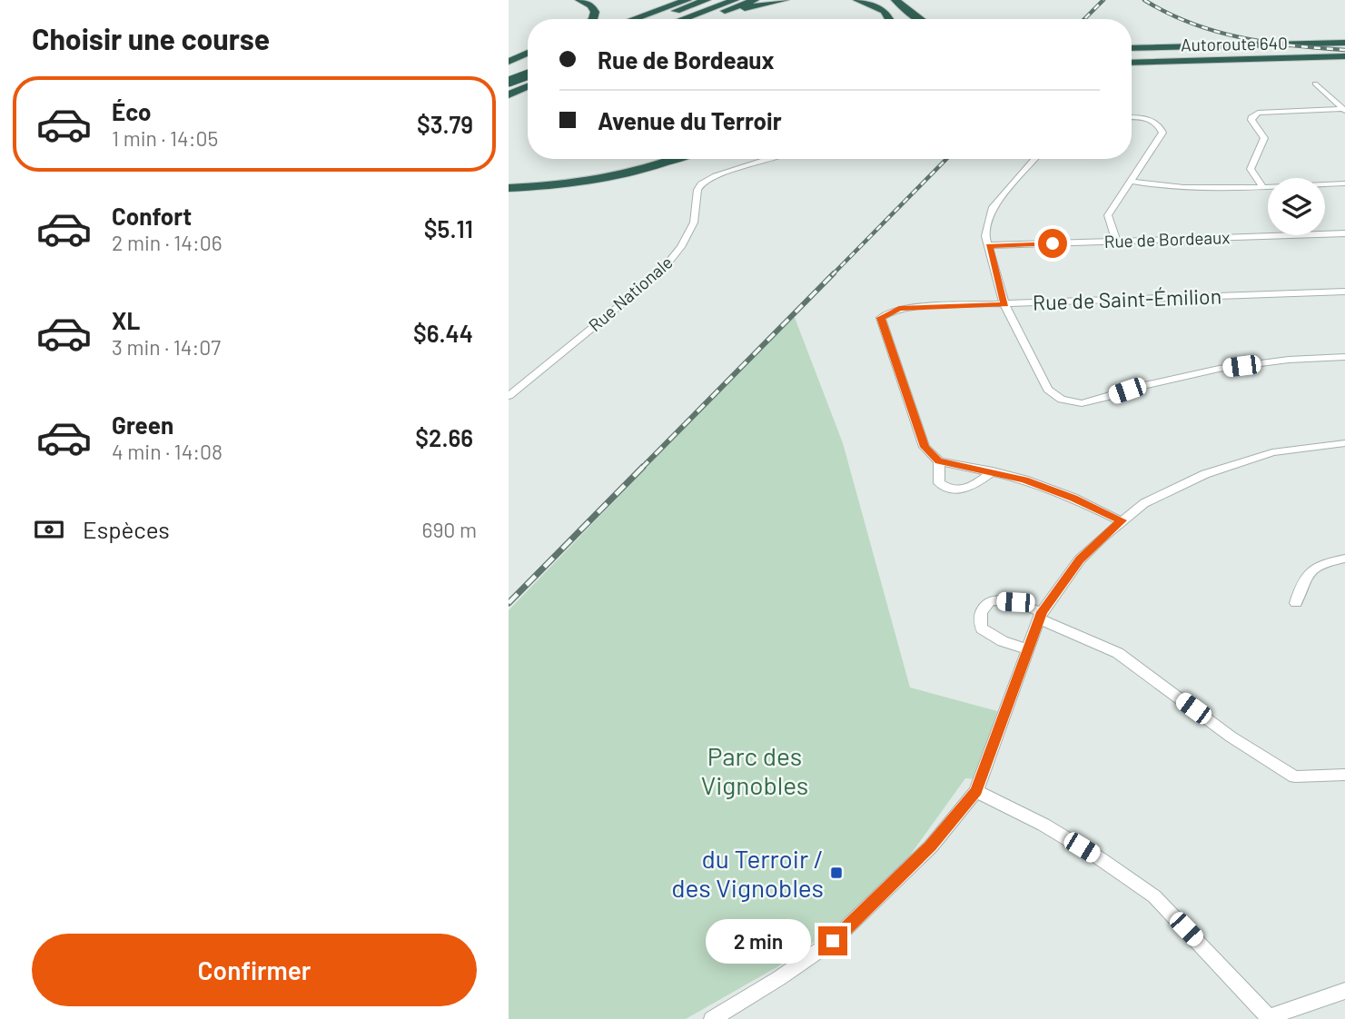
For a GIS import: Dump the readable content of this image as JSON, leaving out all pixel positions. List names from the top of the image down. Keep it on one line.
{"streets":{"highway":["Autoroute 640"],"street":["Rue de Bordeaux","Rue Nationale","Rue de Saint-Émilion"]},"parks":["Parc des Vignobles"],"places":{"transit":["du Terroir / des Vignobles"]},"page":{"heading":"Choisir une course","banner":["Rue de Bordeaux","Avenue du Terroir"],"list":[{"name":"Éco","note":"1 min · 14:05","value":"$3.79"},{"name":"Confort","note":"2 min · 14:06","value":"$5.11"},{"name":"XL","note":"3 min · 14:07","value":"$6.44"},{"name":"Green","note":"4 min · 14:08","value":"$2.66"}],"pay":["Espèces","690 m"],"bubble":"2 min","buttons":"Confirmer"}}
